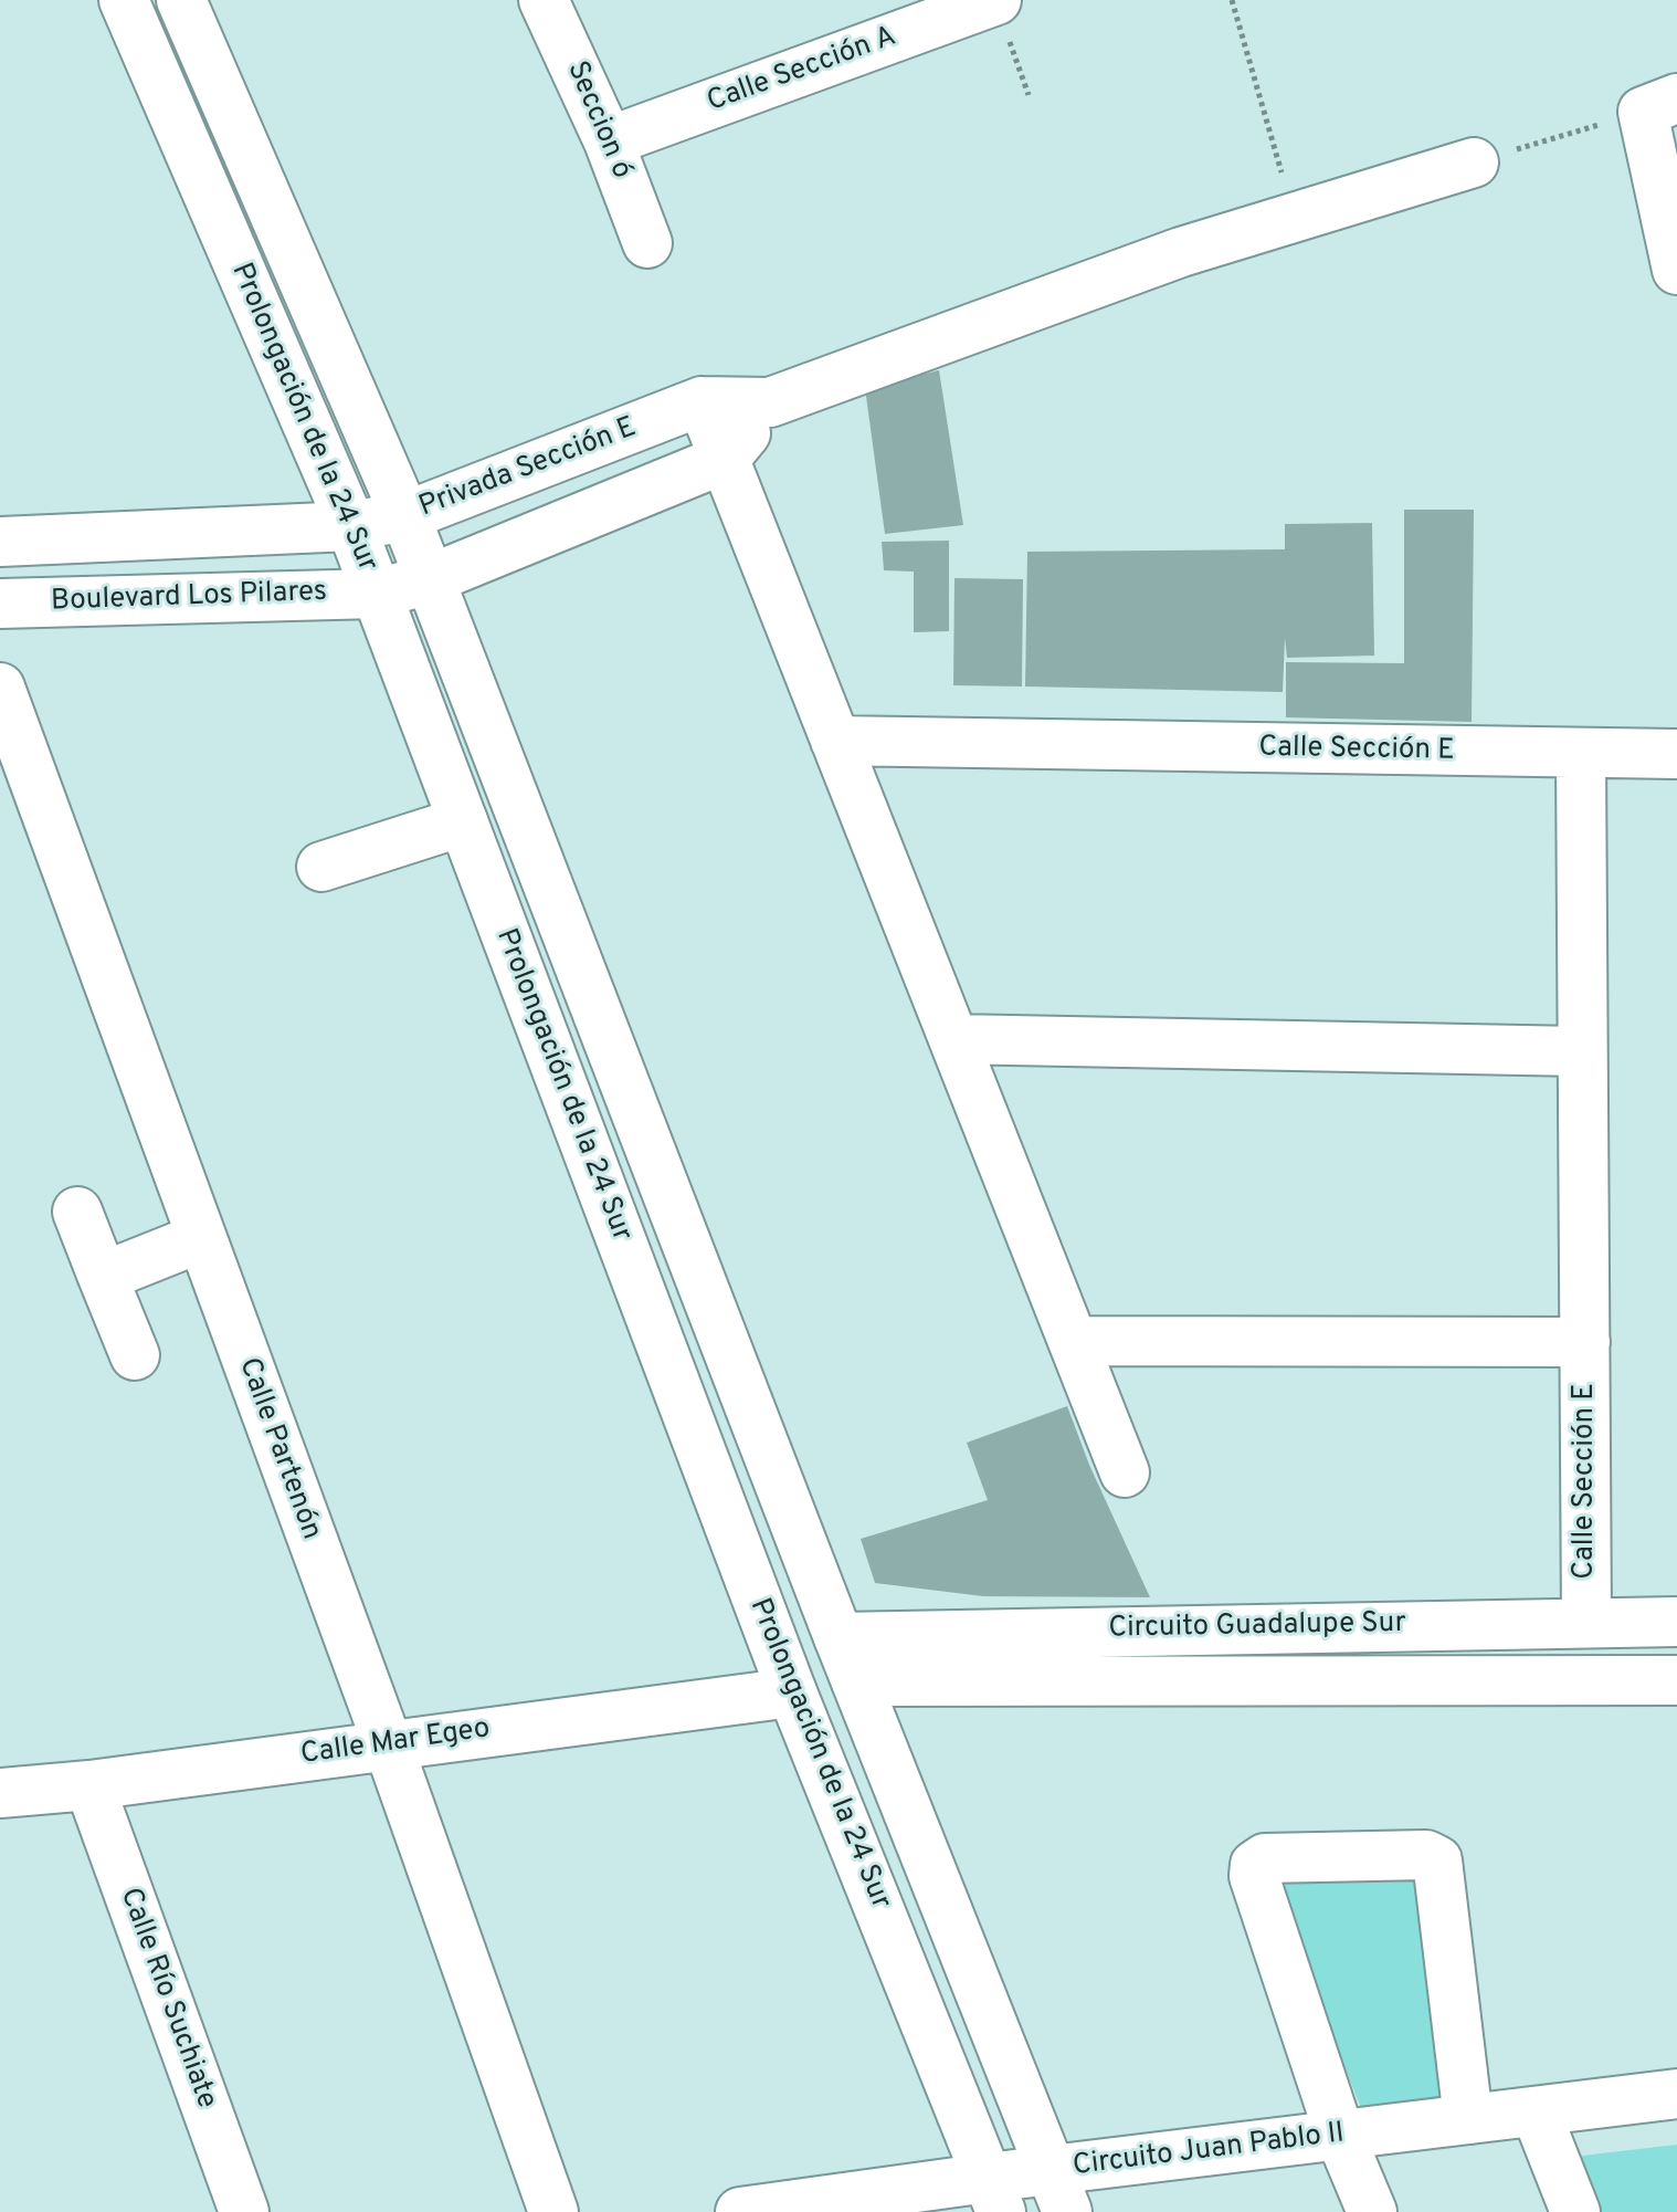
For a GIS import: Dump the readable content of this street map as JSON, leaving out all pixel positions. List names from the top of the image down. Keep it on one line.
{"streets":{"street":["Calle Sección A","Seccion ó","Prolongación de la 24 Sur","Privada Sección E","Boulevard Los Pilares","Calle Sección E","Calle Partenón","Circuito Guadalupe Sur","Calle Mar Egeo","Calle Río Suchiate","Circuito Juan Pablo II"]},"crossings":[["Calle Sección A","Seccion ó"],["Prolongación de la 24 Sur","Privada Sección E"],["Prolongación de la 24 Sur","Boulevard Los Pilares"],["Prolongación de la 24 Sur","Circuito Guadalupe Sur"],["Prolongación de la 24 Sur","Calle Mar Egeo"],["Prolongación de la 24 Sur","Circuito Juan Pablo II"],["Calle Sección E","Circuito Guadalupe Sur"],["Calle Partenón","Calle Mar Egeo"],["Calle Mar Egeo","Calle Río Suchiate"]]}
